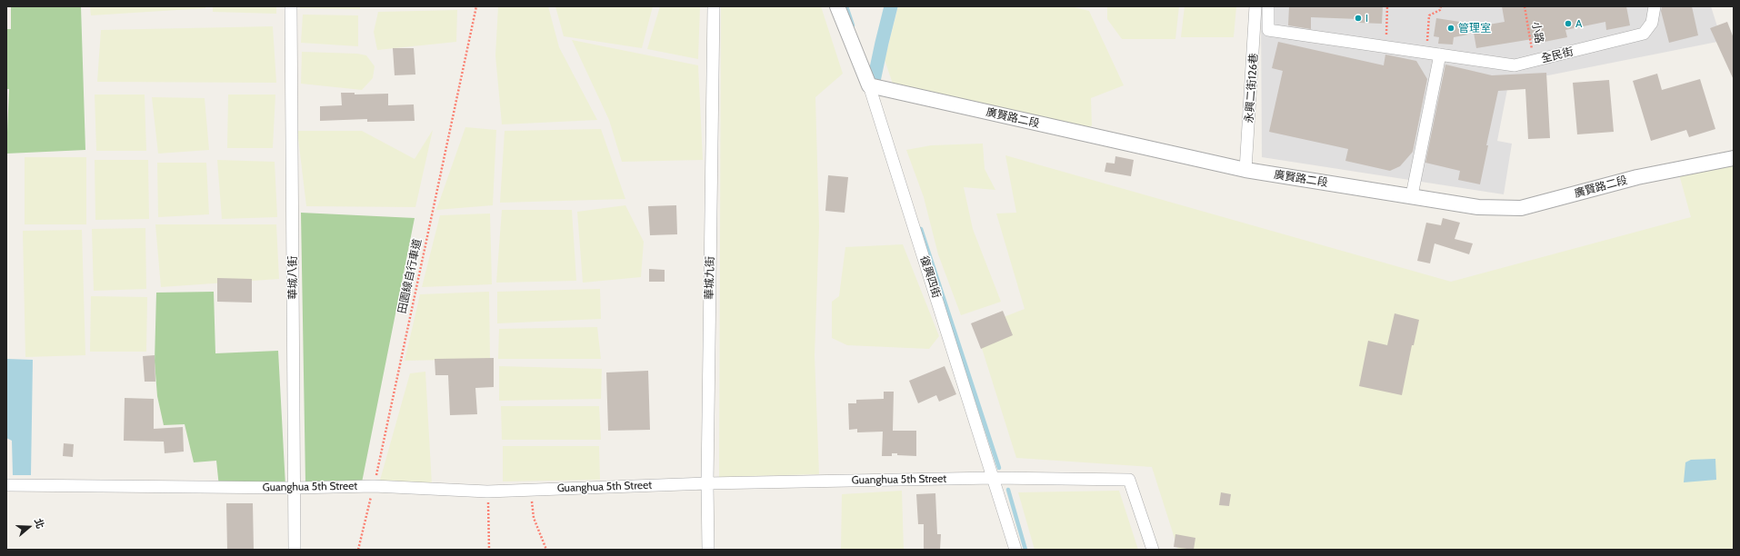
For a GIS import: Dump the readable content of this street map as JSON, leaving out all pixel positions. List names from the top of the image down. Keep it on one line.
{"streets":{"street":["全民街","永興二街126巷","廣賢路二段","復興四街","華城八街","華城九街","Guanghua 5th Street"],"path":["小路","田園線自行車道"]},"crossings":[["小路","全民街"],["永興二街126巷","廣賢路二段"],["廣賢路二段","復興四街"],["田園線自行車道","Guanghua 5th Street"],["復興四街","Guanghua 5th Street"],["華城八街","Guanghua 5th Street"],["華城九街","Guanghua 5th Street"]],"places":["I","A","管理室"],"north":"right"}
